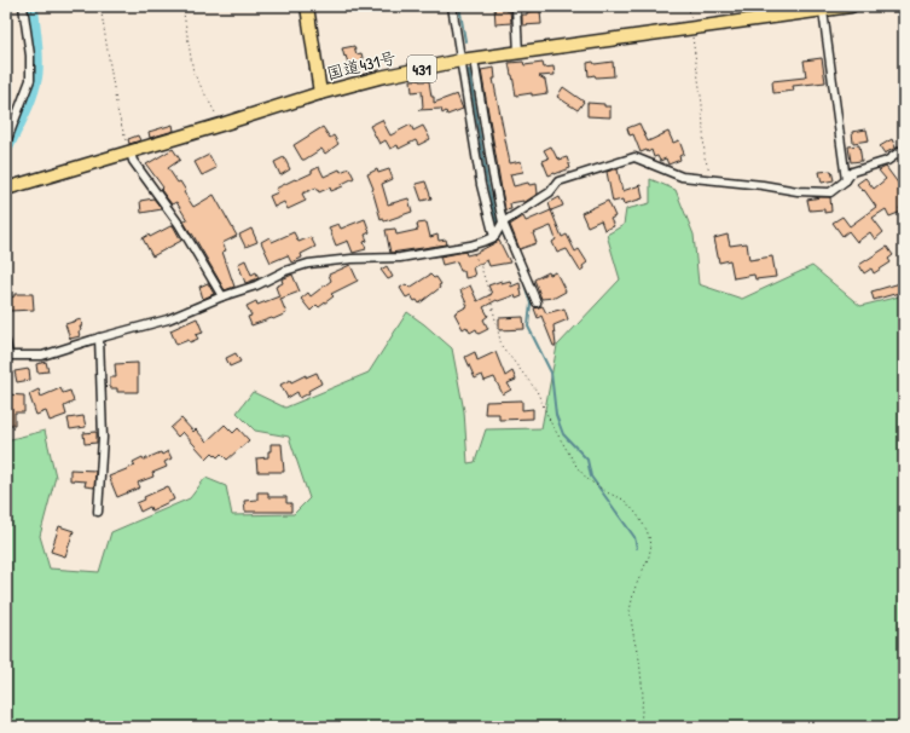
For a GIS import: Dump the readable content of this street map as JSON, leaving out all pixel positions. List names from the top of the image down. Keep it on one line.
{"streets":{"highway":["国道431号","431"]}}
